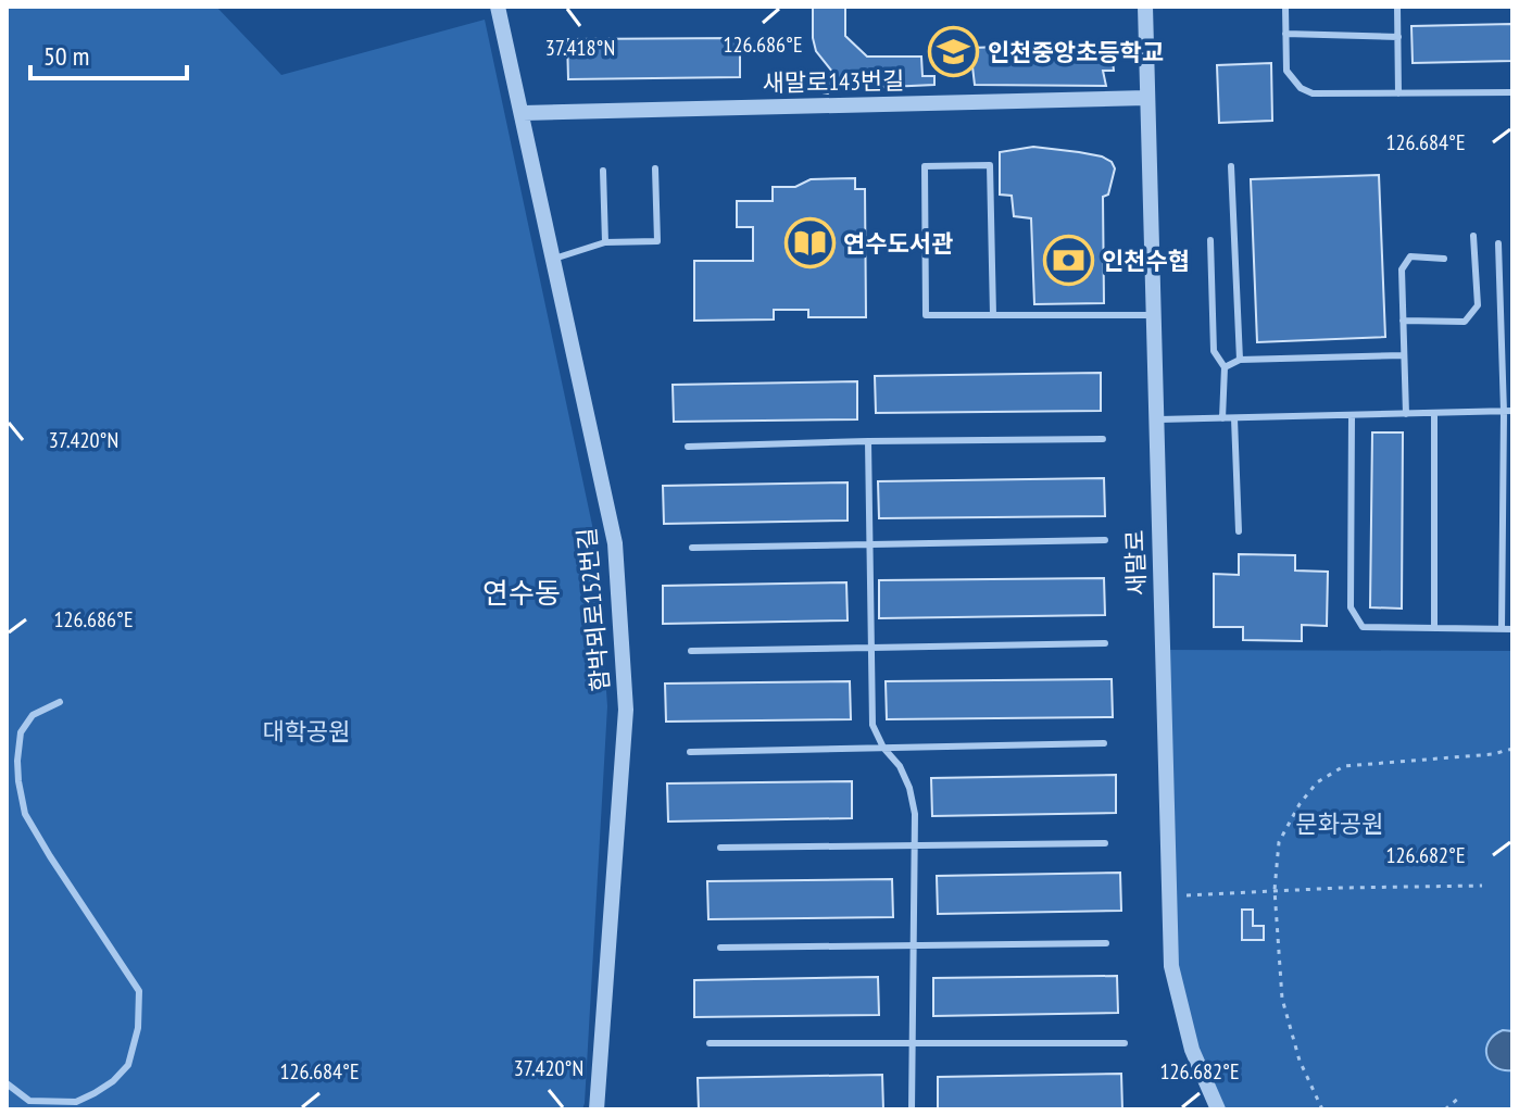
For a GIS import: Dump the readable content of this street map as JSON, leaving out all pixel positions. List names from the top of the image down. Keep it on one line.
{"streets":{"street":["새말로143번길","새말로","함박뫼로152번길"]},"crossings":[["새말로143번길","새말로"],["새말로143번길","함박뫼로152번길"]],"districts":["연수동"],"parks":["대학공원","문화공원"],"places":{"school or university":["인천중앙초등학교"],"library":["연수도서관"],"bank":["인천수협"]},"scale_bar":"50 m","coordinates":["126.686°E","37.418°N","126.684°E","37.420°N","126.682°E"]}
